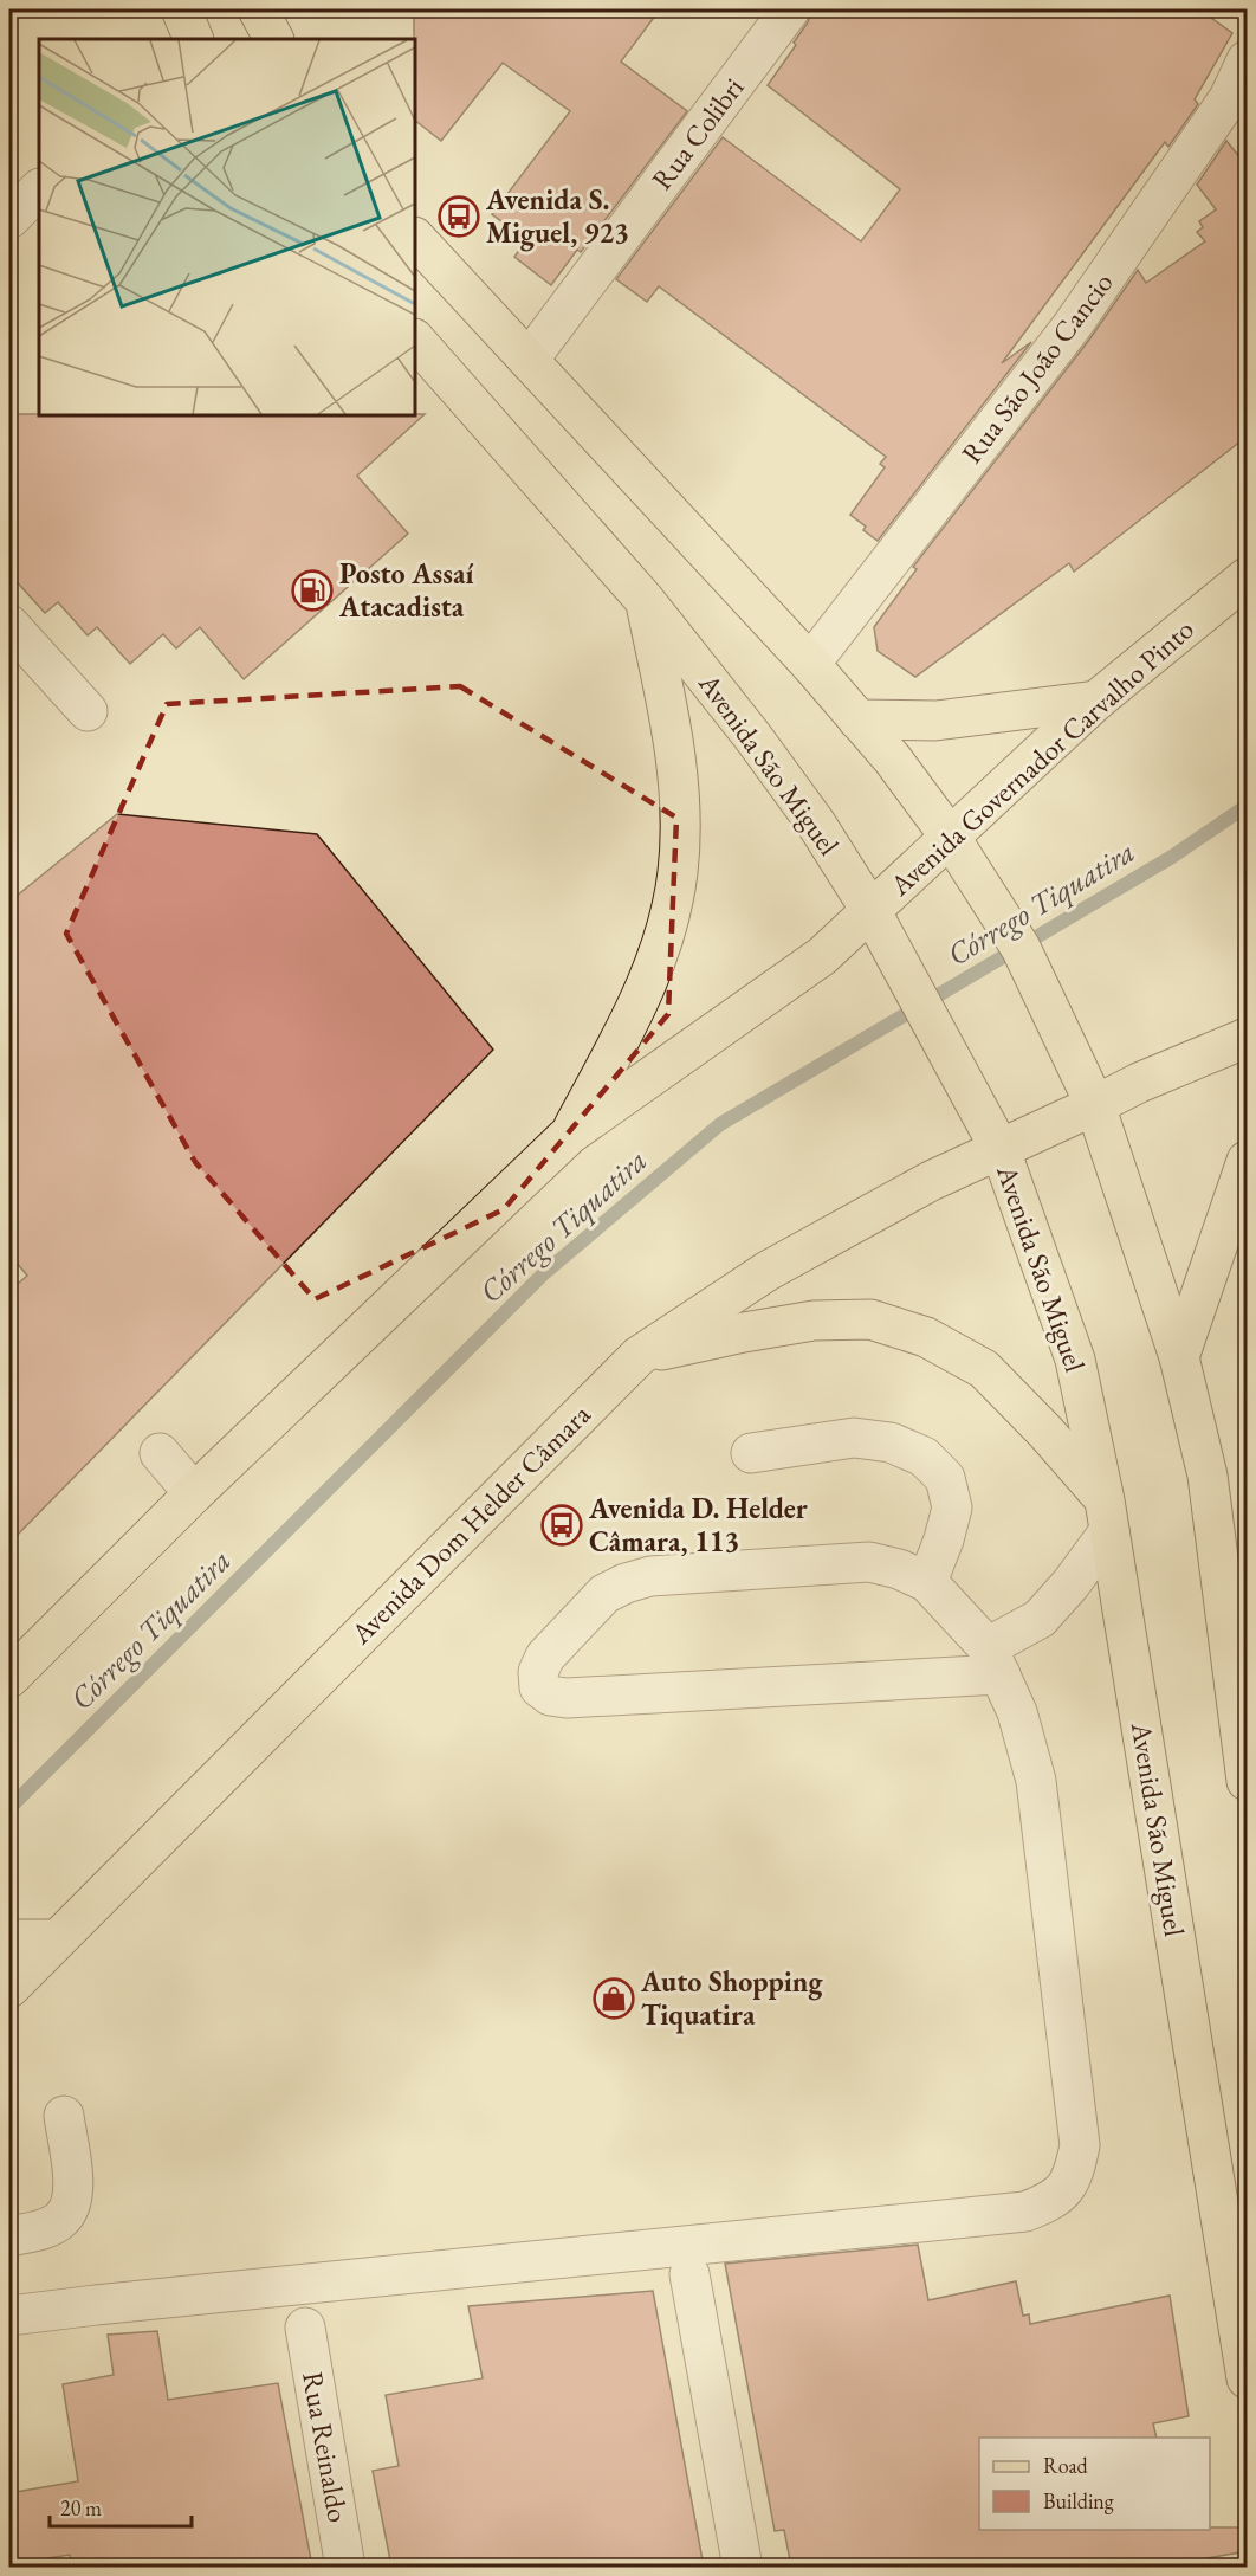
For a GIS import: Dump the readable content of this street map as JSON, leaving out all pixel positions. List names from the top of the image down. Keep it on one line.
{"streets":{"main road":["Avenida Governador Carvalho Pinto","Avenida São Miguel","Avenida Dom Helder Câmara"],"street":["Rua Colibri","Rua São João Cancio","Rua Reinaldo"]},"crossings":[["Avenida Governador Carvalho Pinto","Avenida São Miguel"],["Avenida São Miguel","Avenida Dom Helder Câmara"]],"water":["Córrego Tiquatira"],"places":{"bus stop":["Avenida S. Miguel, 923","Avenida D. Helder Câmara, 113"],"fuel station":["Posto Assaí Atacadista"],"shop":["Auto Shopping Tiquatira"]},"legend":["Road","Building"],"scale_bar":"20 m"}
